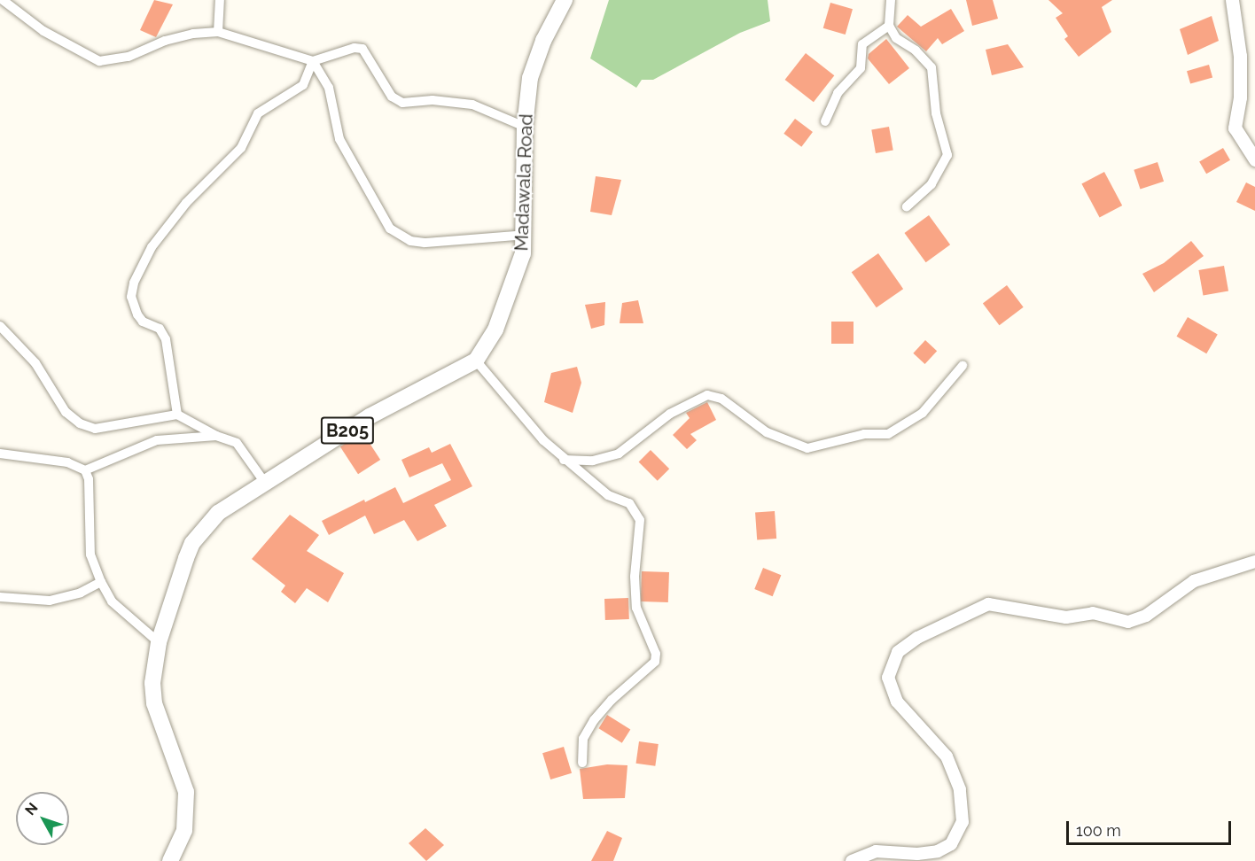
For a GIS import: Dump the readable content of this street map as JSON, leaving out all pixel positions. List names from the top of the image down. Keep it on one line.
{"streets":{"main road":["Madawala Road","B205"]},"crossings":[["Madawala Road","B205"]],"scale_bar":"100 m","north":"top left"}
